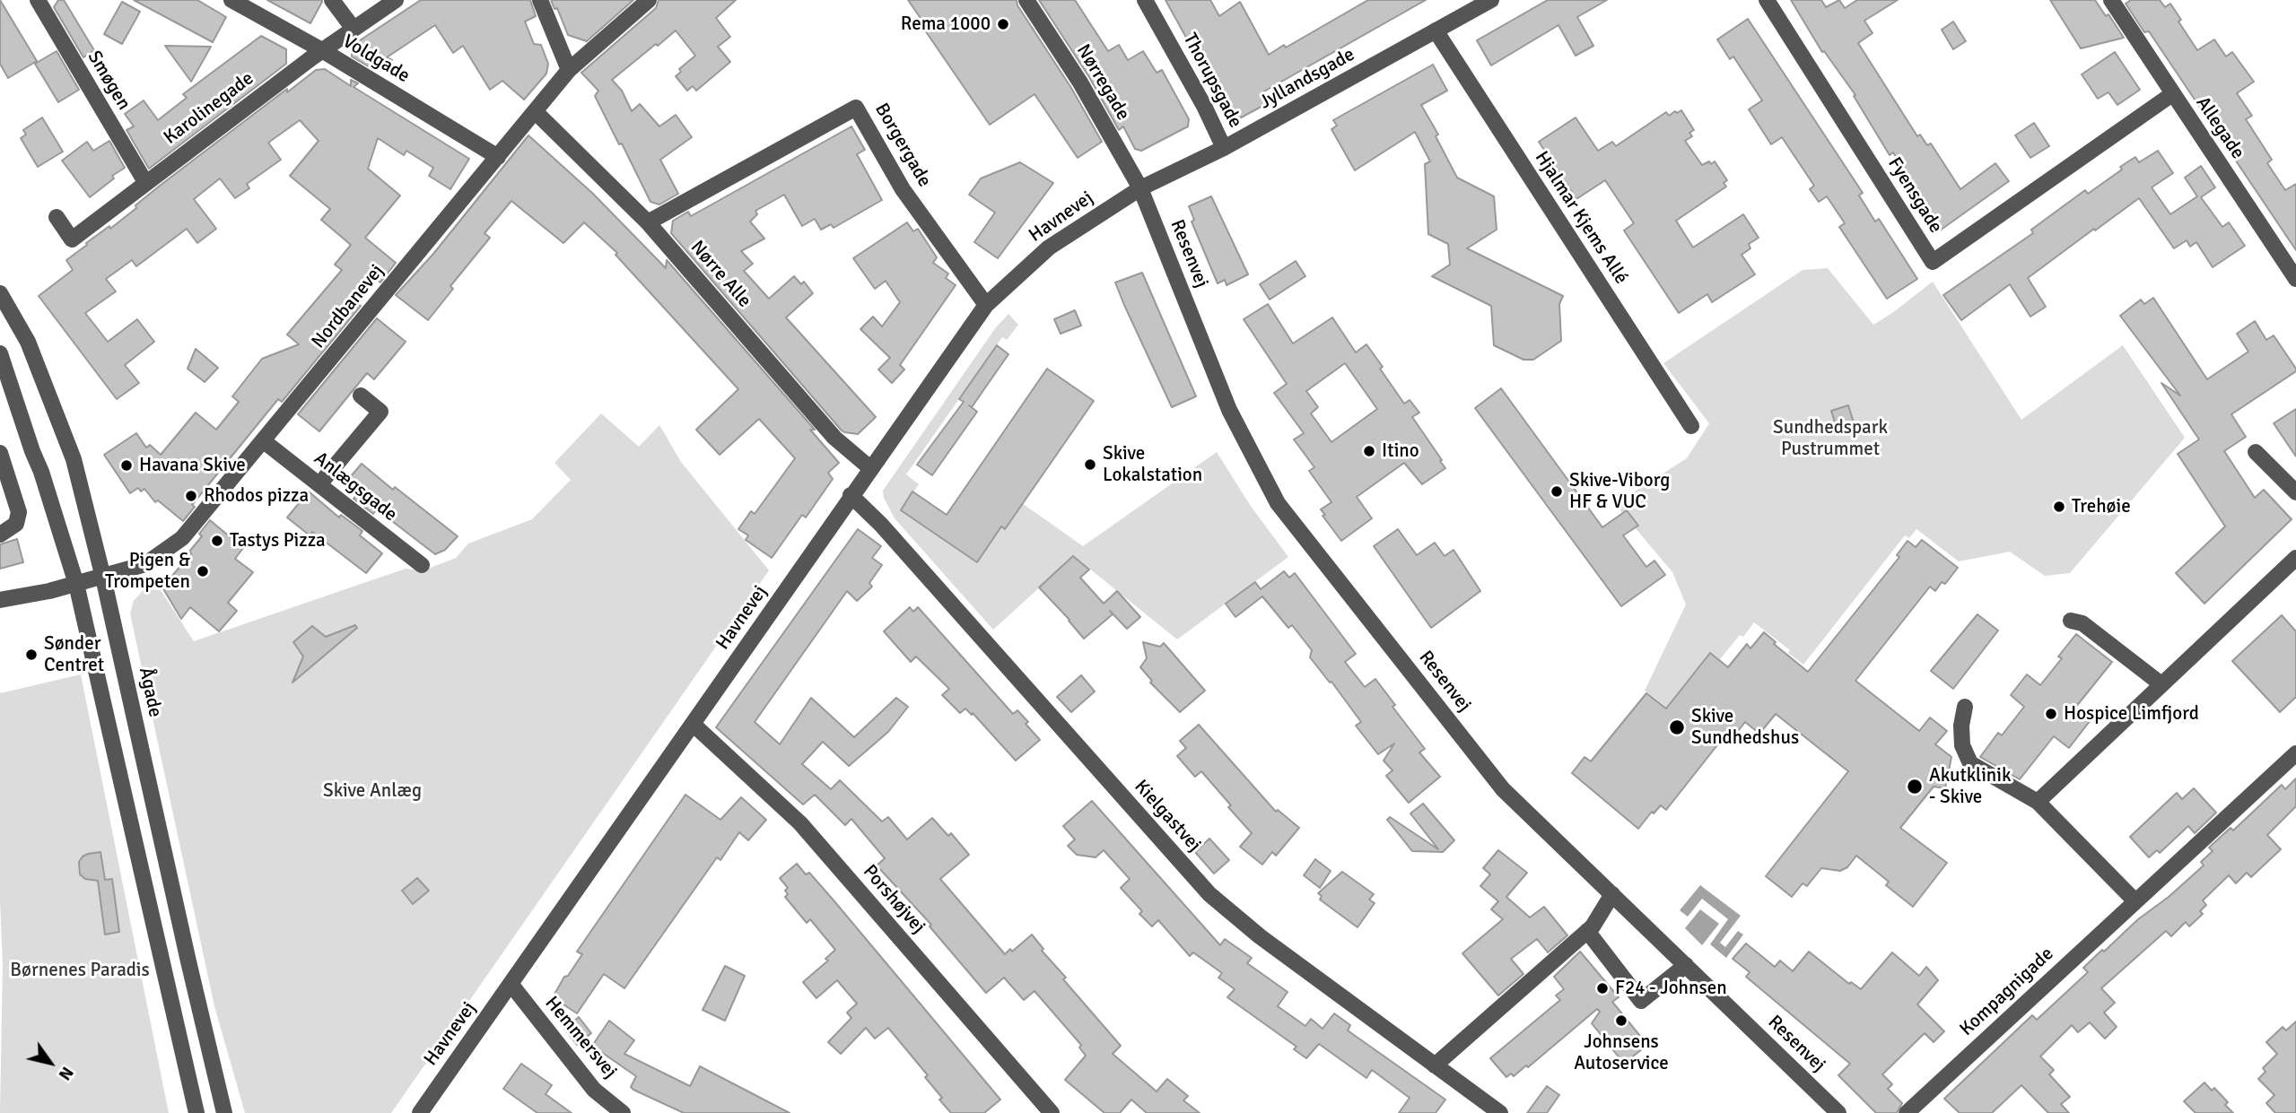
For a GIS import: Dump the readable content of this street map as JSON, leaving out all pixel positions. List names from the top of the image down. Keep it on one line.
{"streets":{"street":["Voldgade","Jyllandsgade","Smøgen","Thorupsgade","Nørregade","Karolinegade","Allegade","Borgergade","Fyensgade","Havnevej","Hjalmar Kjems Allé","Resenvej","Nørre Alle","Nordbanevej","Anlægsgade","Ågade","Kielgastvej","Porshøjvej","Kompagnigade","Hemmersvej"]},"crossings":[["Voldgade","Karolinegade"],["Voldgade","Nordbanevej"],["Jyllandsgade","Thorupsgade"],["Jyllandsgade","Nørregade"],["Jyllandsgade","Havnevej"],["Jyllandsgade","Hjalmar Kjems Allé"],["Jyllandsgade","Resenvej"],["Smøgen","Karolinegade"],["Nørregade","Havnevej"],["Nørregade","Resenvej"],["Allegade","Fyensgade"],["Borgergade","Havnevej"],["Borgergade","Nørre Alle"],["Havnevej","Resenvej"],["Havnevej","Nørre Alle"],["Havnevej","Kielgastvej"],["Havnevej","Porshøjvej"],["Havnevej","Hemmersvej"],["Nørre Alle","Nordbanevej"],["Nordbanevej","Anlægsgade"],["Nordbanevej","Ågade"]],"parks":["Sundhedspark Pustrummet","Skive Anlæg","Børnenes Paradis"],"places":["Rema 1000","Itino","Skive Lokalstation","Havana Skive","Skive-Viborg HF & VUC","Rhodos pizza","Trehøie","Tastys Pizza","Pigen & Trompeten","Sønder Centret","Hospice Limfjord","Skive Sundhedshus","Akutklinik - Skive","F24 - Johnsen","Johnsens Autoservice"],"north":"bottom right"}
